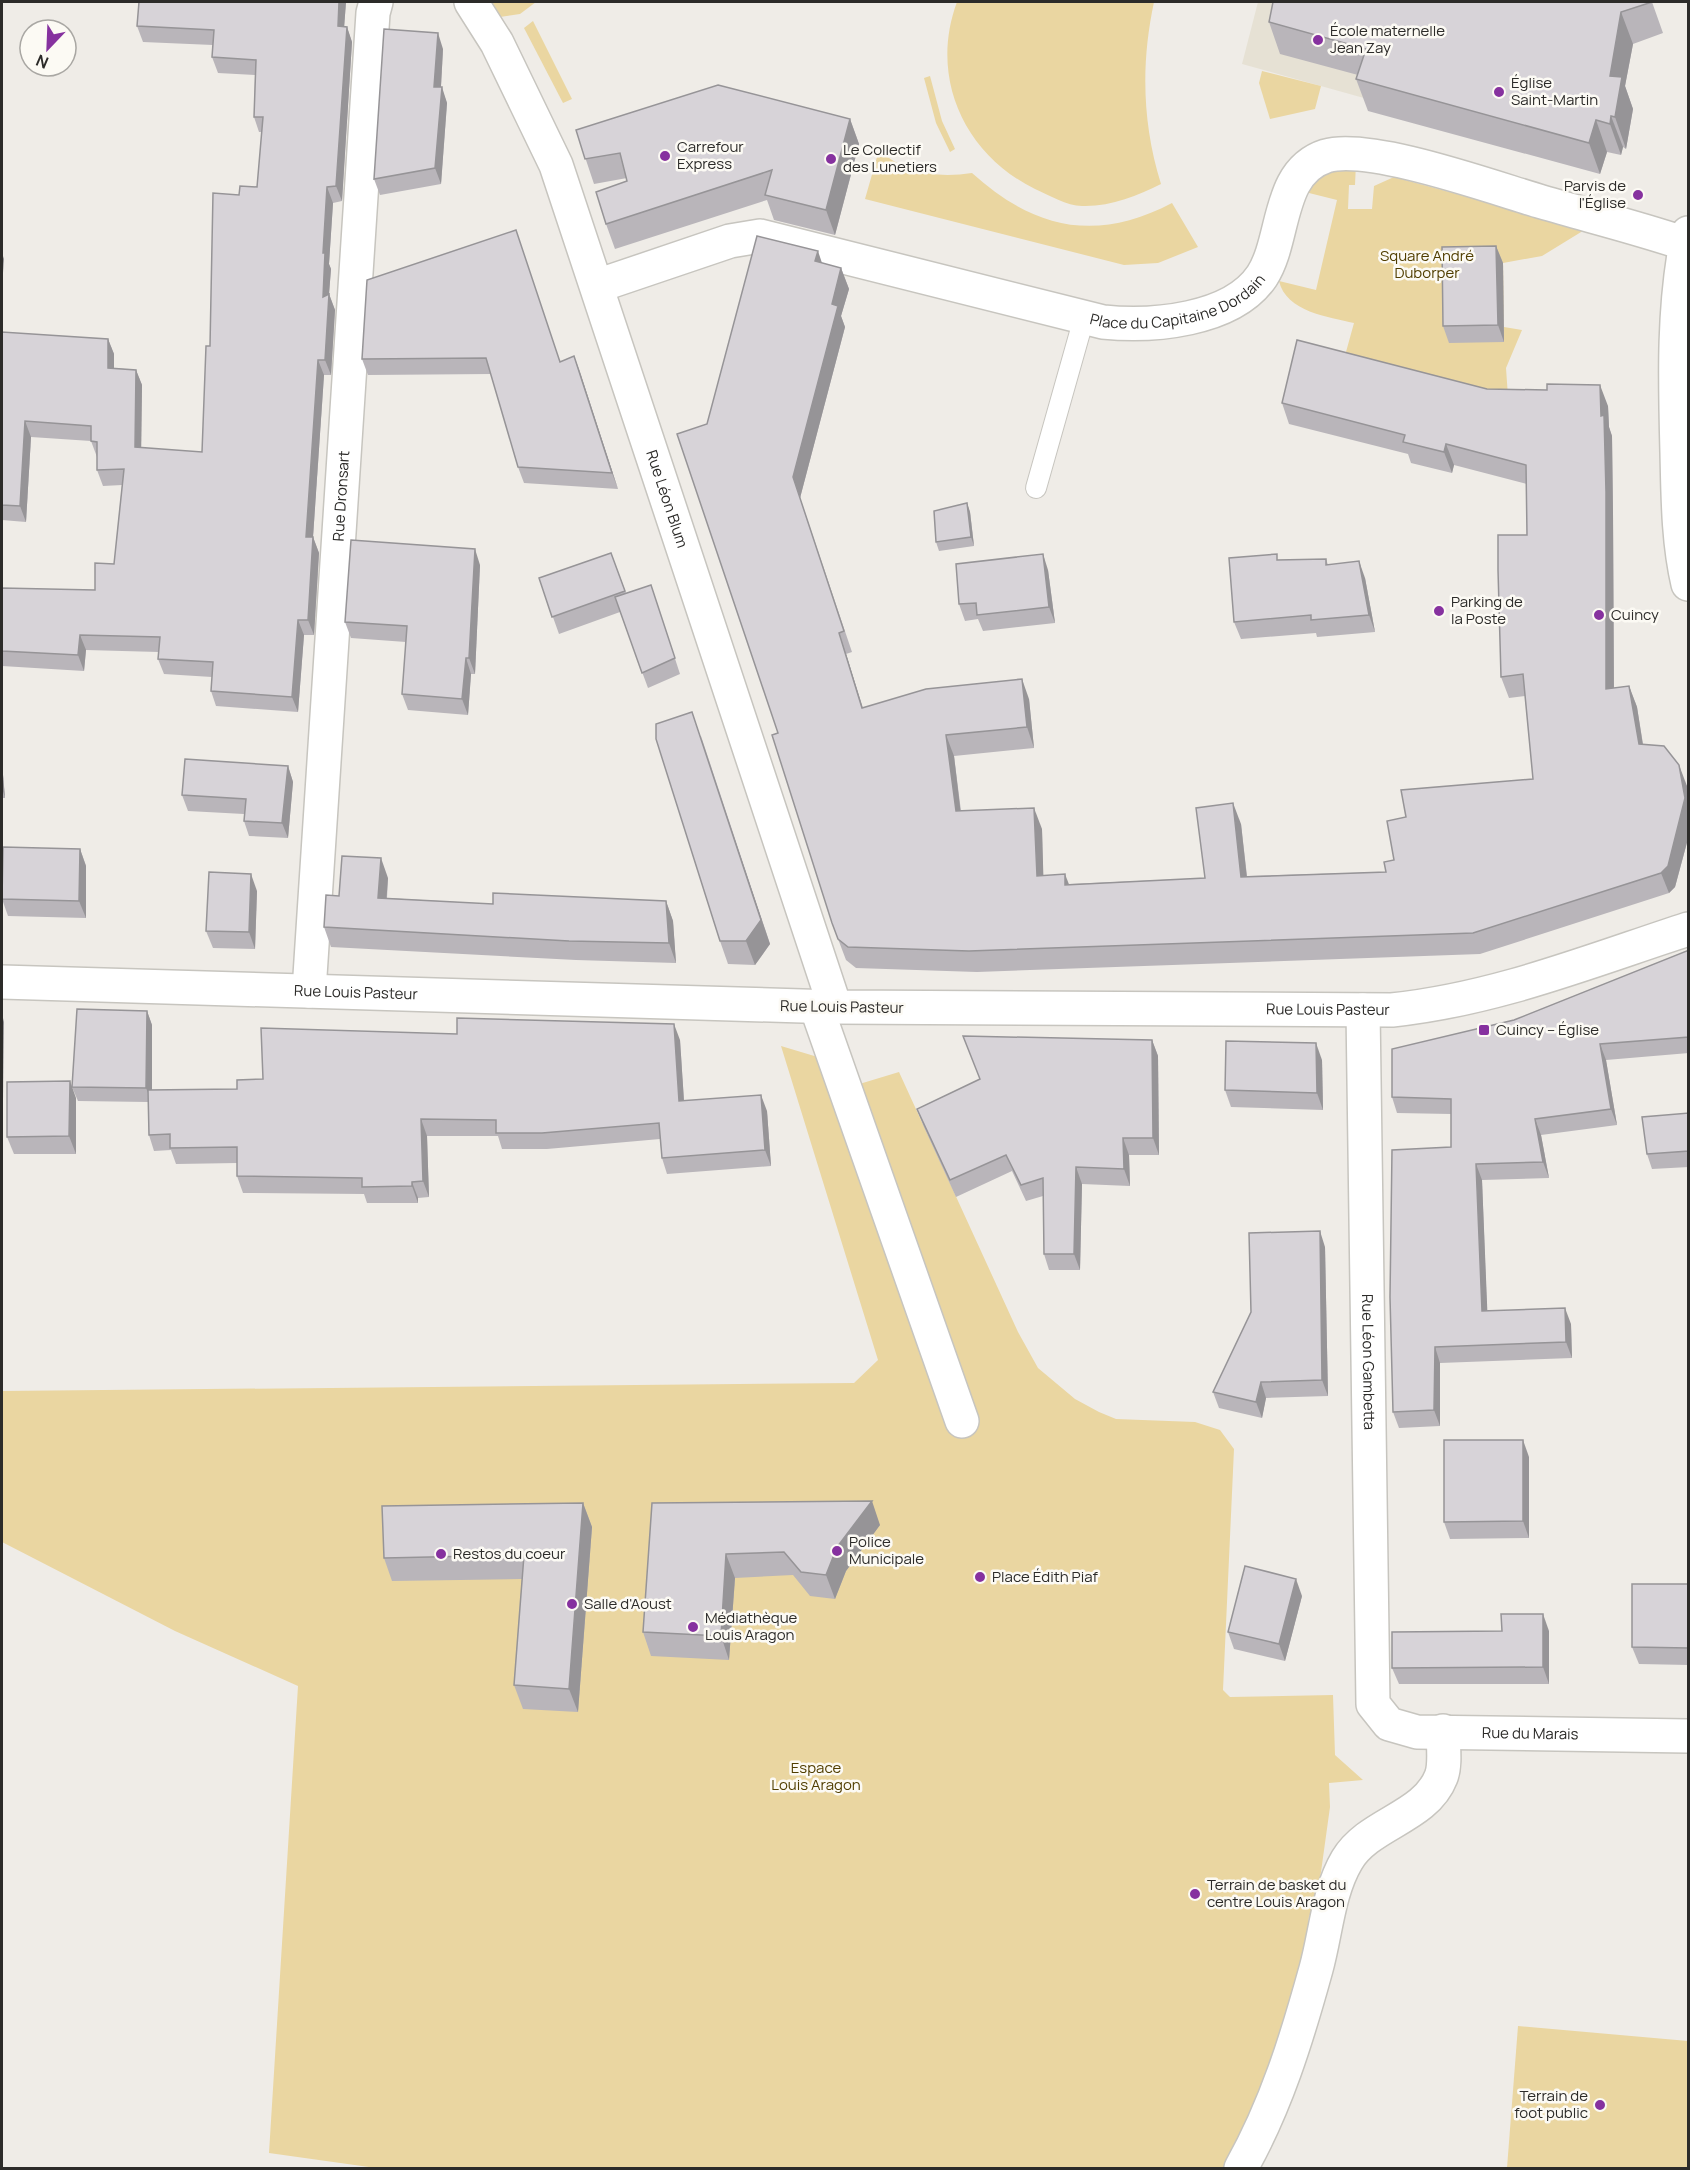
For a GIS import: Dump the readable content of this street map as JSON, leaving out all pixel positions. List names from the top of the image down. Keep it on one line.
{"streets":{"street":["Place du Capitaine Dordain","Rue Dronsart","Rue Léon Blum","Rue Louis Pasteur","Rue Léon Gambetta","Rue du Marais"]},"crossings":[["Place du Capitaine Dordain","Rue Léon Blum"],["Rue Dronsart","Rue Louis Pasteur"],["Rue Léon Blum","Rue Louis Pasteur"],["Rue Louis Pasteur","Rue Léon Gambetta"],["Rue Léon Gambetta","Rue du Marais"]],"parks":["Square André Duborper","Espace Louis Aragon"],"places":{"other":["École maternelle Jean Zay","Église Saint-Martin","Carrefour Express","Le Collectif des Lunetiers","Parvis de l'Église","Parking de la Poste","Cuincy","Police Municipale","Restos du coeur","Place Édith Piaf","Salle d'Aoust","Médiathèque Louis Aragon","Terrain de basket du centre Louis Aragon","Terrain de foot public"],"transit":["Cuincy – Église"]},"north":"bottom left"}
